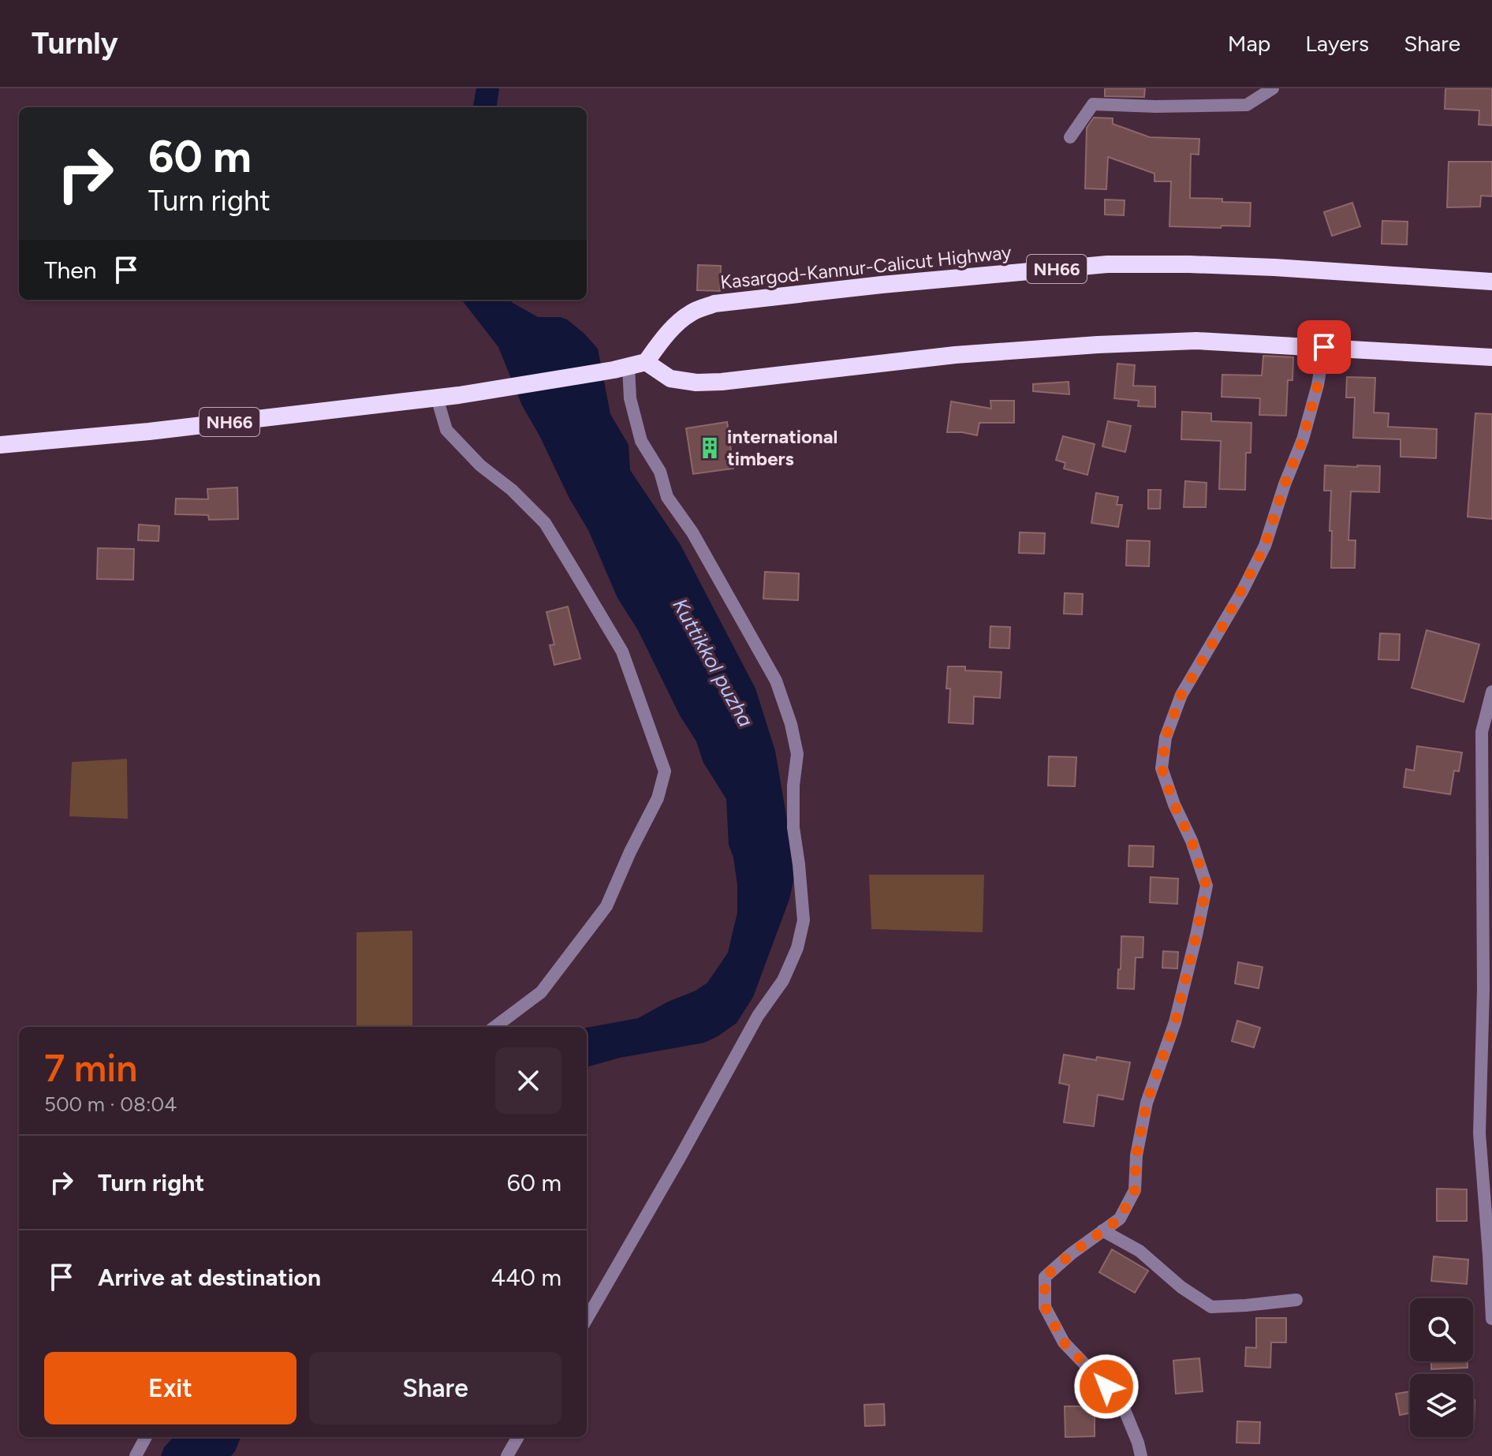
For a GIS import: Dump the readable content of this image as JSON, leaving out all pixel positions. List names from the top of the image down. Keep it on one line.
{"streets":{"highway":["Kasargod-Kannur-Calicut Highway","NH66"]},"crossings":[["Kasargod-Kannur-Calicut Highway","NH66"]],"water":["Kuttikkol puzha"],"places":{"building":["international timbers"]},"page":{"header":"Turnly","nav":["Map","Layers","Share"],"turn":["60 m","Turn right"],"then":"Then","heading":["7 min","500 m · 08:04"],"list":[{"name":"Turn right","value":"60 m"},{"name":"Arrive at destination","value":"440 m"}],"buttons":["Exit","Share"]}}
